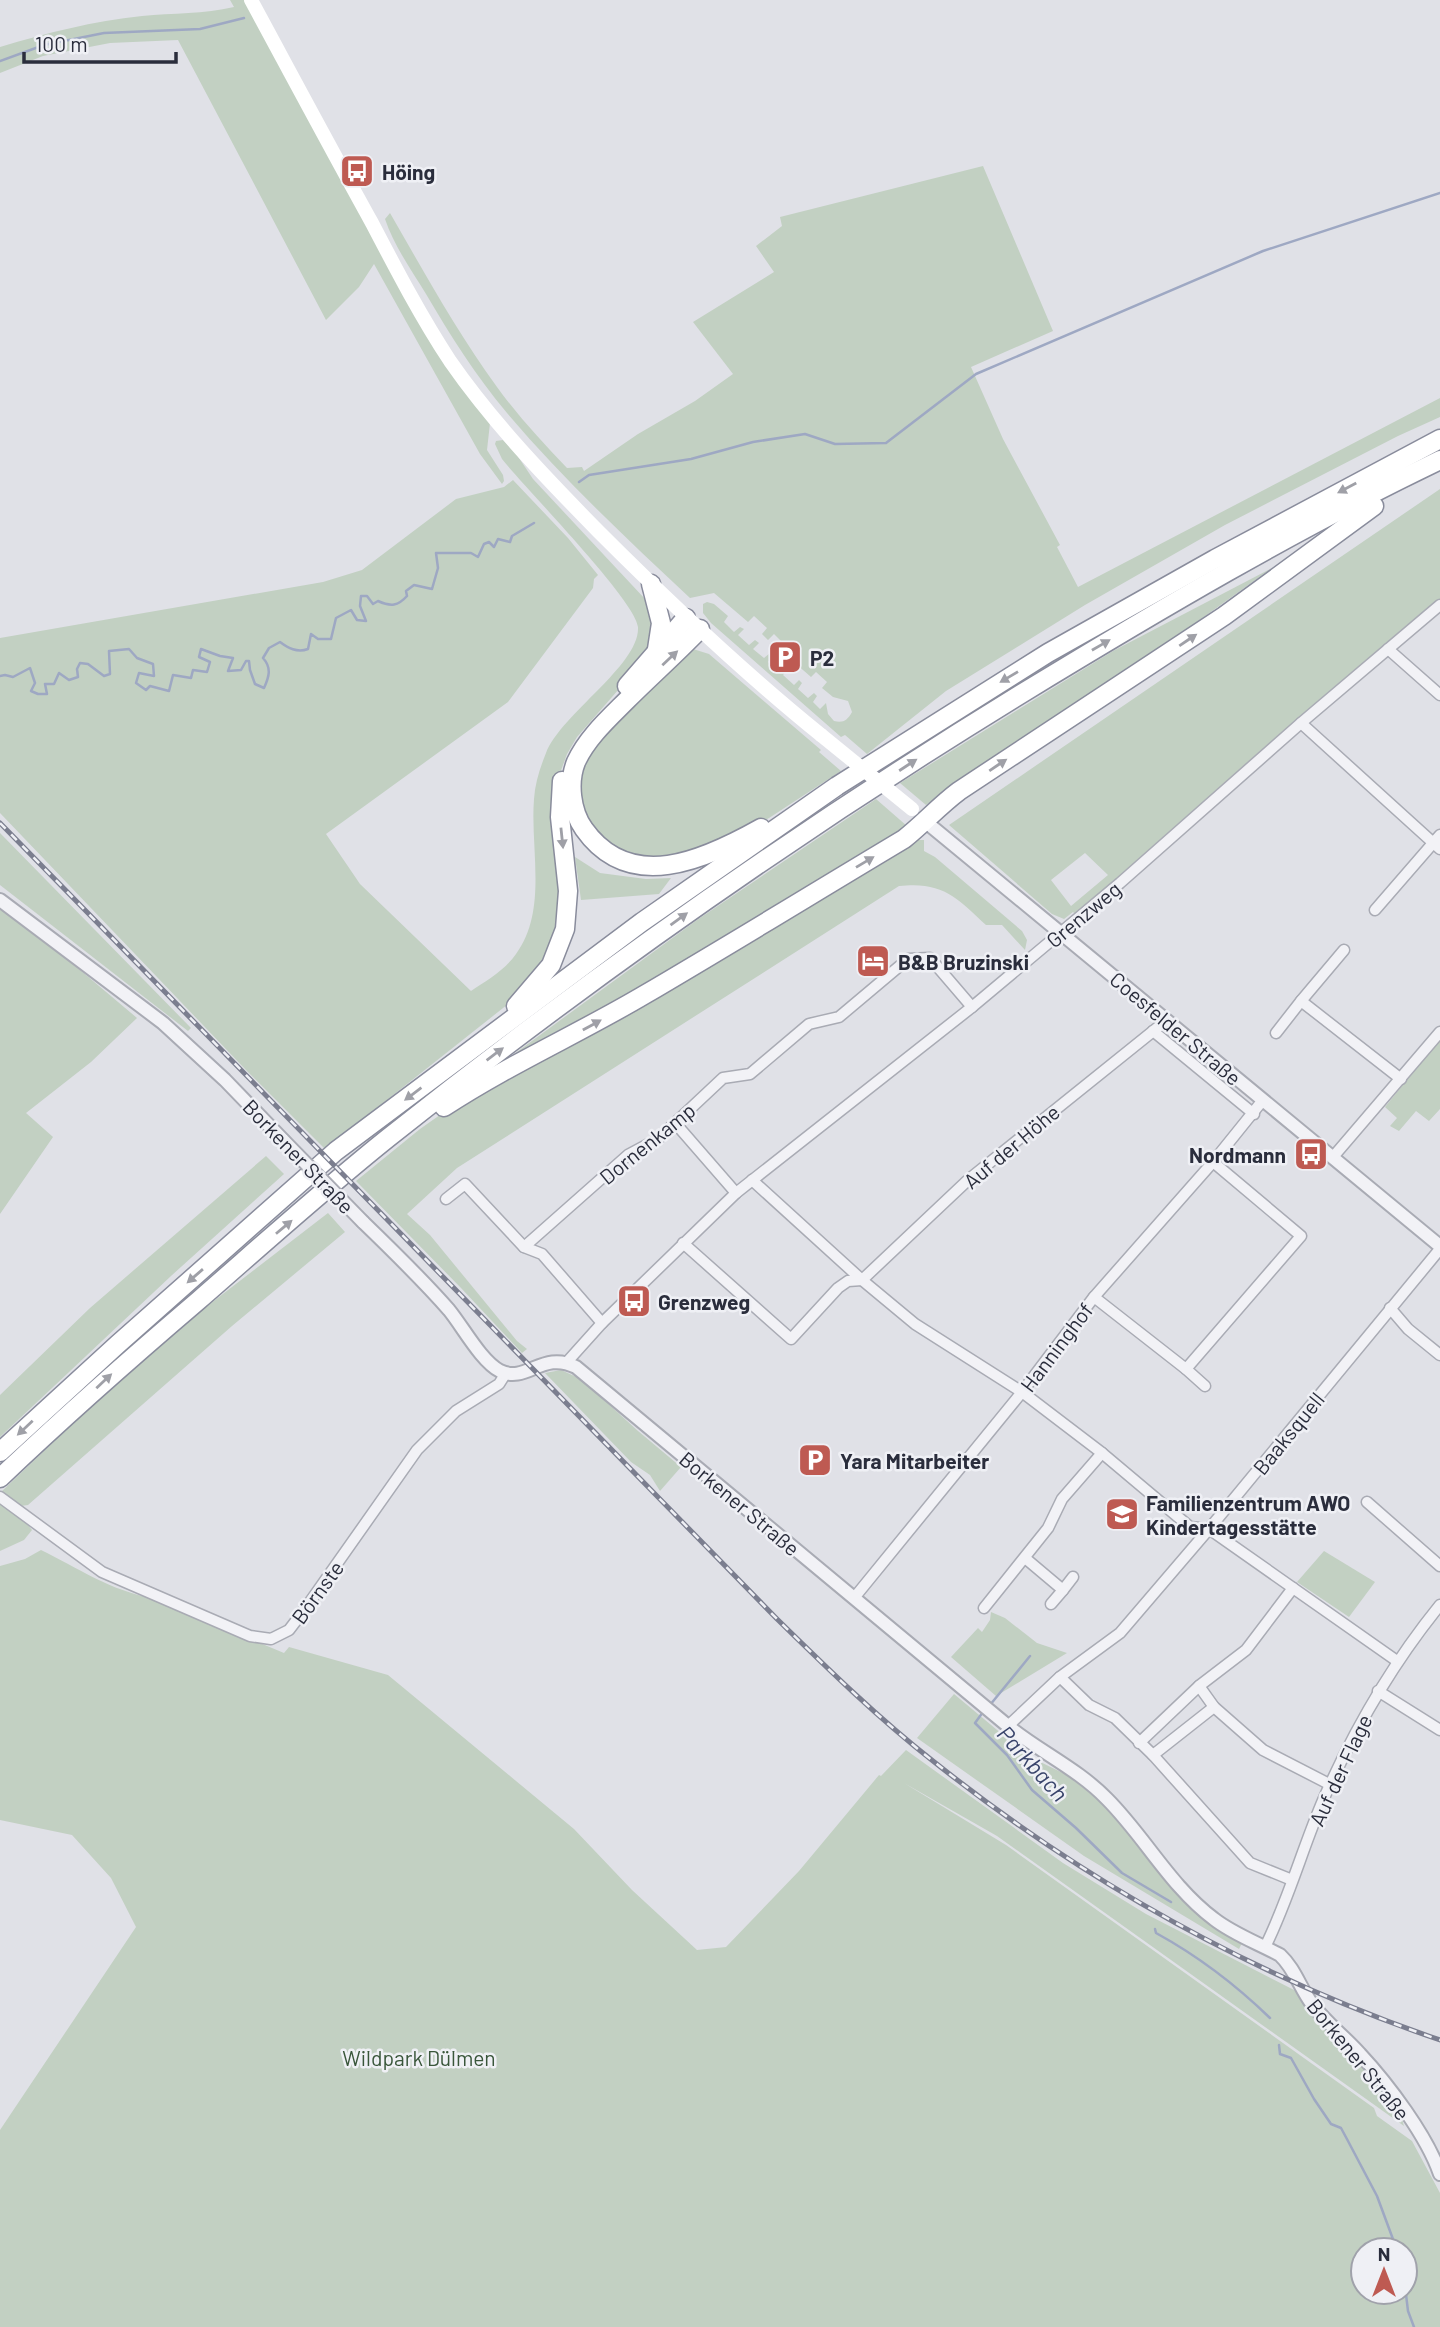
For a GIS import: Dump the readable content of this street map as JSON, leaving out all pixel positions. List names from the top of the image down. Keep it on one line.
{"streets":{"main road":["Coesfelder Straße"],"street":["Grenzweg","Dornenkamp","Auf der Höhe","Borkener Straße","Hanninghof","Baaksquell","Börnste","Auf der Flage"]},"crossings":[["Grenzweg","Coesfelder Straße"],["Grenzweg","Dornenkamp"],["Grenzweg","Auf der Höhe"],["Grenzweg","Borkener Straße"],["Coesfelder Straße","Auf der Höhe"],["Coesfelder Straße","Hanninghof"],["Coesfelder Straße","Baaksquell"],["Borkener Straße","Hanninghof"],["Borkener Straße","Baaksquell"],["Borkener Straße","Börnste"],["Borkener Straße","Auf der Flage"]],"water":["Parkbach"],"parks":["Wildpark Dülmen"],"places":{"bus stop":["Höing","Nordmann","Grenzweg"],"parking":["P2","Yara Mitarbeiter"],"hotel":["B&B Bruzinski"],"school or university":["Familienzentrum AWO Kindertagesstätte"]},"scale_bar":"100 m","north":"top"}
